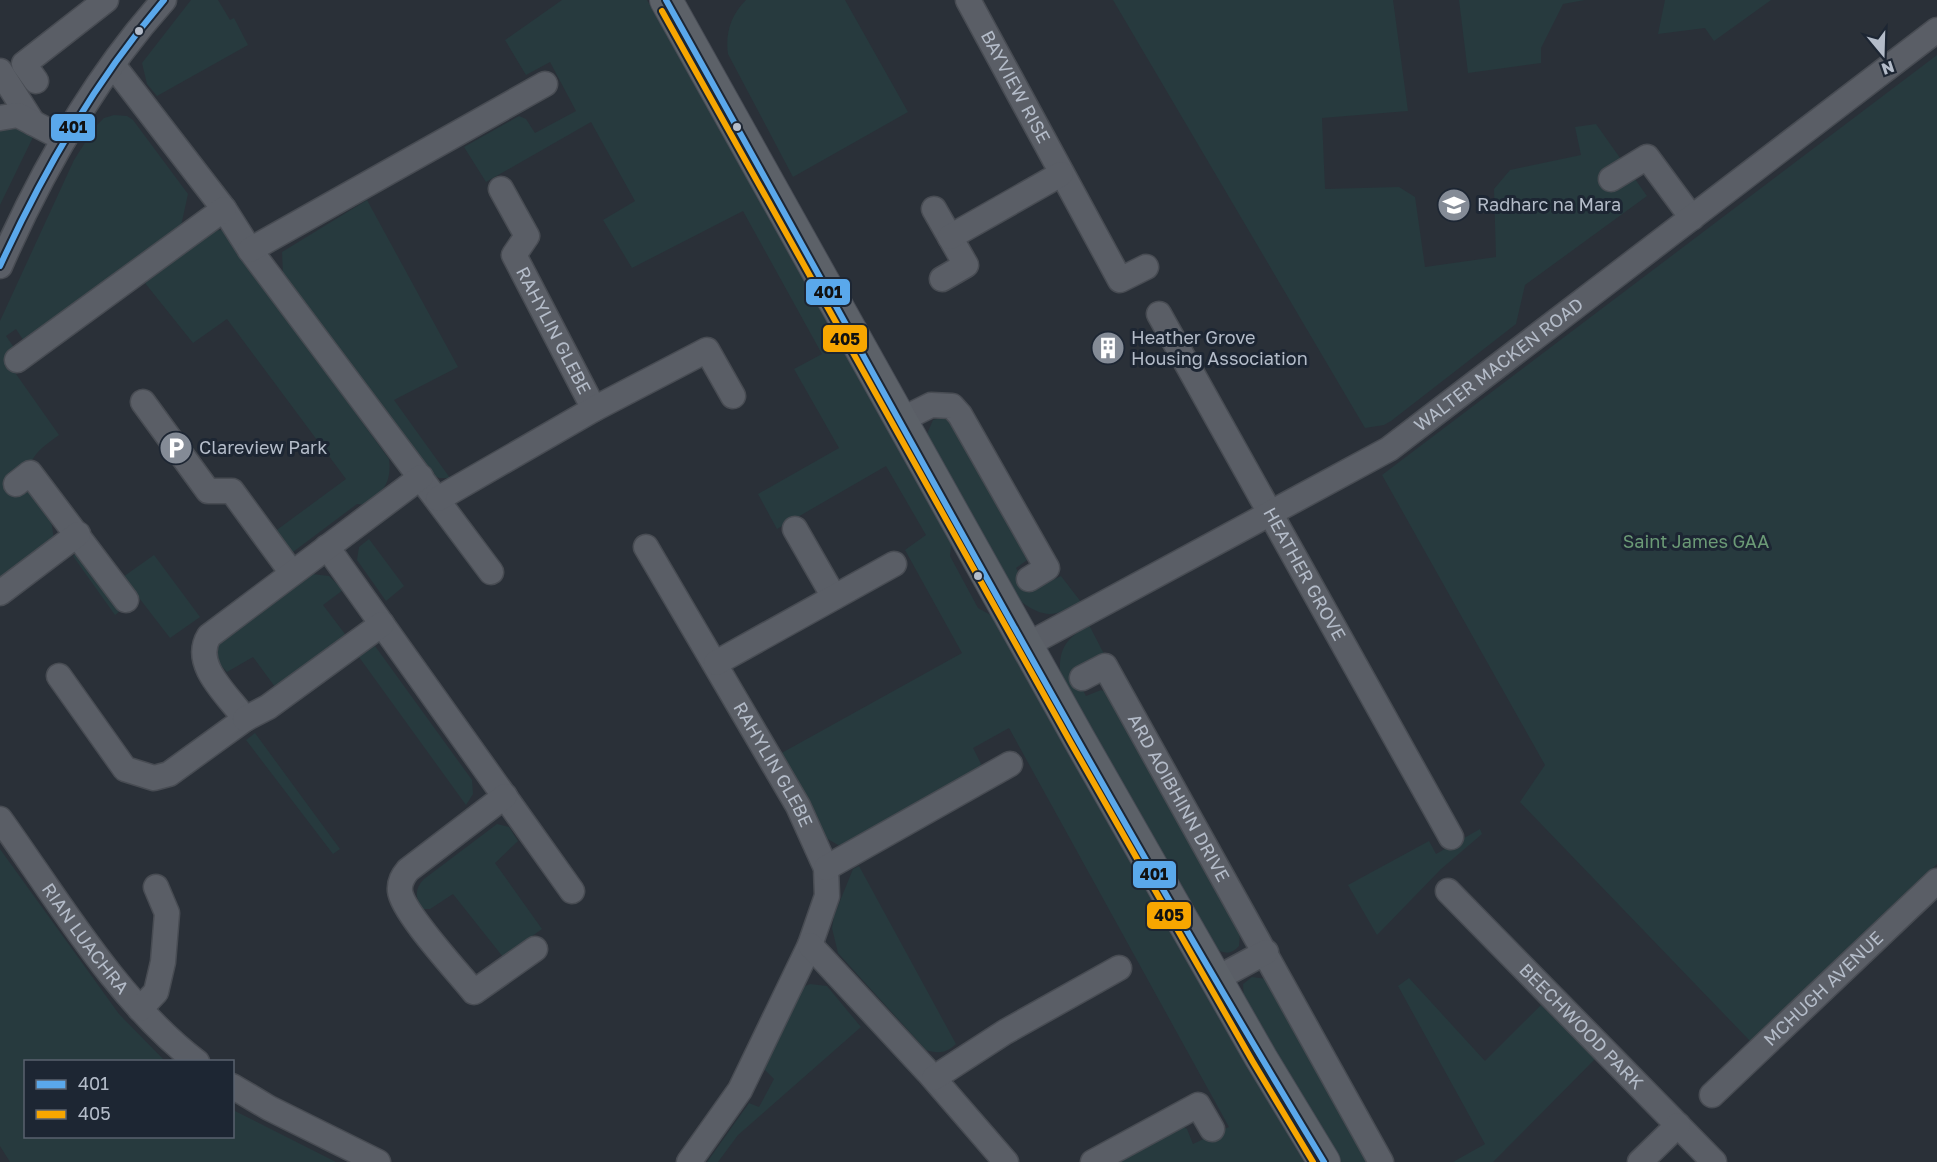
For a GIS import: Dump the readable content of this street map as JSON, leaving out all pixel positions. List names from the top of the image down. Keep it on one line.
{"streets":{"street":["BAYVIEW RISE","RAHYLIN GLEBE","WALTER MACKEN ROAD","HEATHER GROVE","ARD AOIBHINN DRIVE","RIAN LUACHRA","MCHUGH AVENUE","BEECHWOOD PARK"]},"crossings":[["WALTER MACKEN ROAD","HEATHER GROVE"]],"parks":["Saint James GAA"],"places":{"school or university":["Radharc na Mara"],"building":["Heather Grove Housing Association"],"parking":["Clareview Park"]},"lines":["transit line 401","transit line 405"],"legend":["401","405"],"north":"bottom"}
